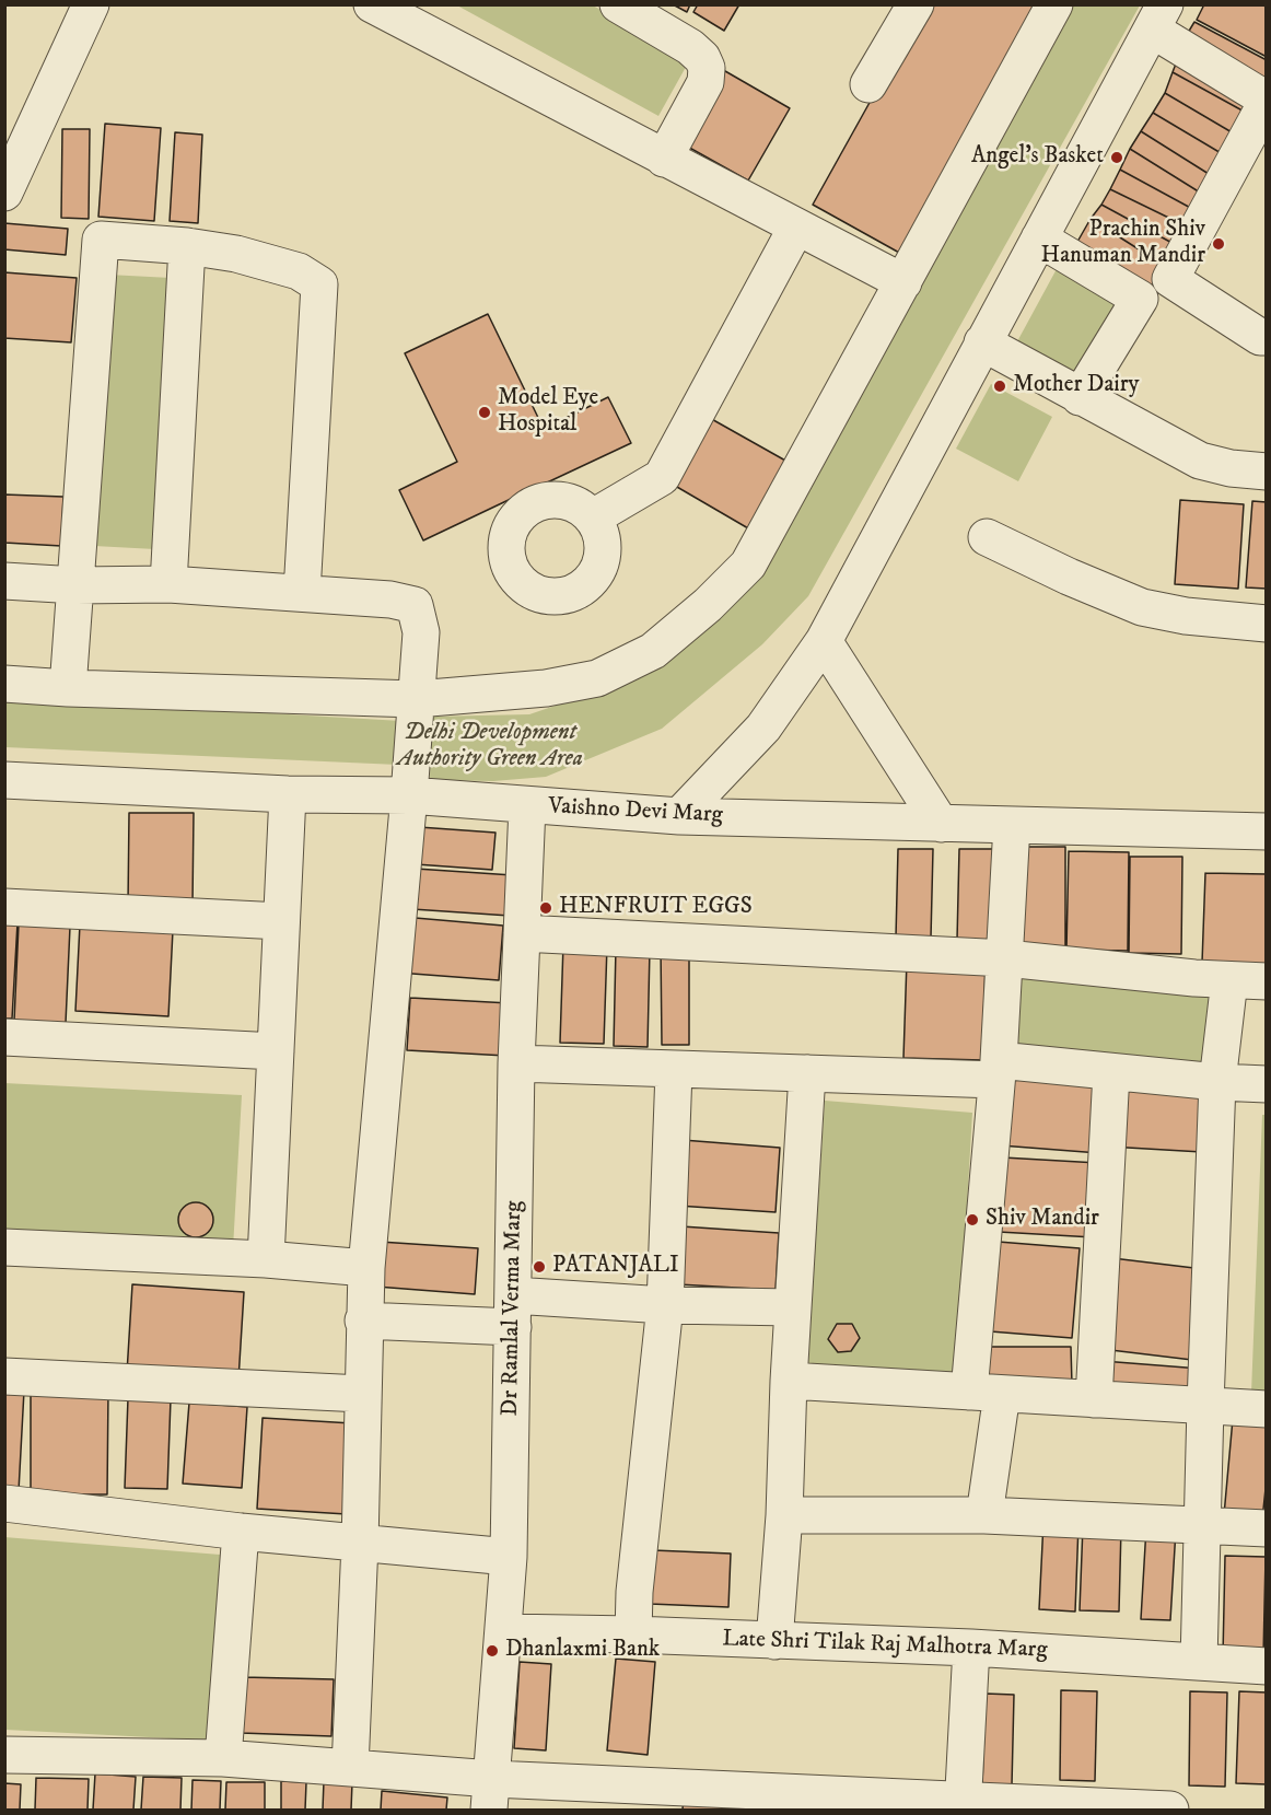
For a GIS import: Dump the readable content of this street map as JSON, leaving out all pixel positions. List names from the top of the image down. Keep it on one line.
{"streets":{"street":["Vaishno Devi Marg","Dr Ramlal Verma Marg","Late Shri Tilak Raj Malhotra Marg"]},"crossings":[["Vaishno Devi Marg","Dr Ramlal Verma Marg"],["Dr Ramlal Verma Marg","Late Shri Tilak Raj Malhotra Marg"]],"parks":["Delhi Development Authority Green Area"],"places":["Angel's Basket","Prachin Shiv Hanuman Mandir","Mother Dairy","Model Eye Hospital","HENFRUIT EGGS","Shiv Mandir","PATANJALI","Dhanlaxmi Bank"]}
